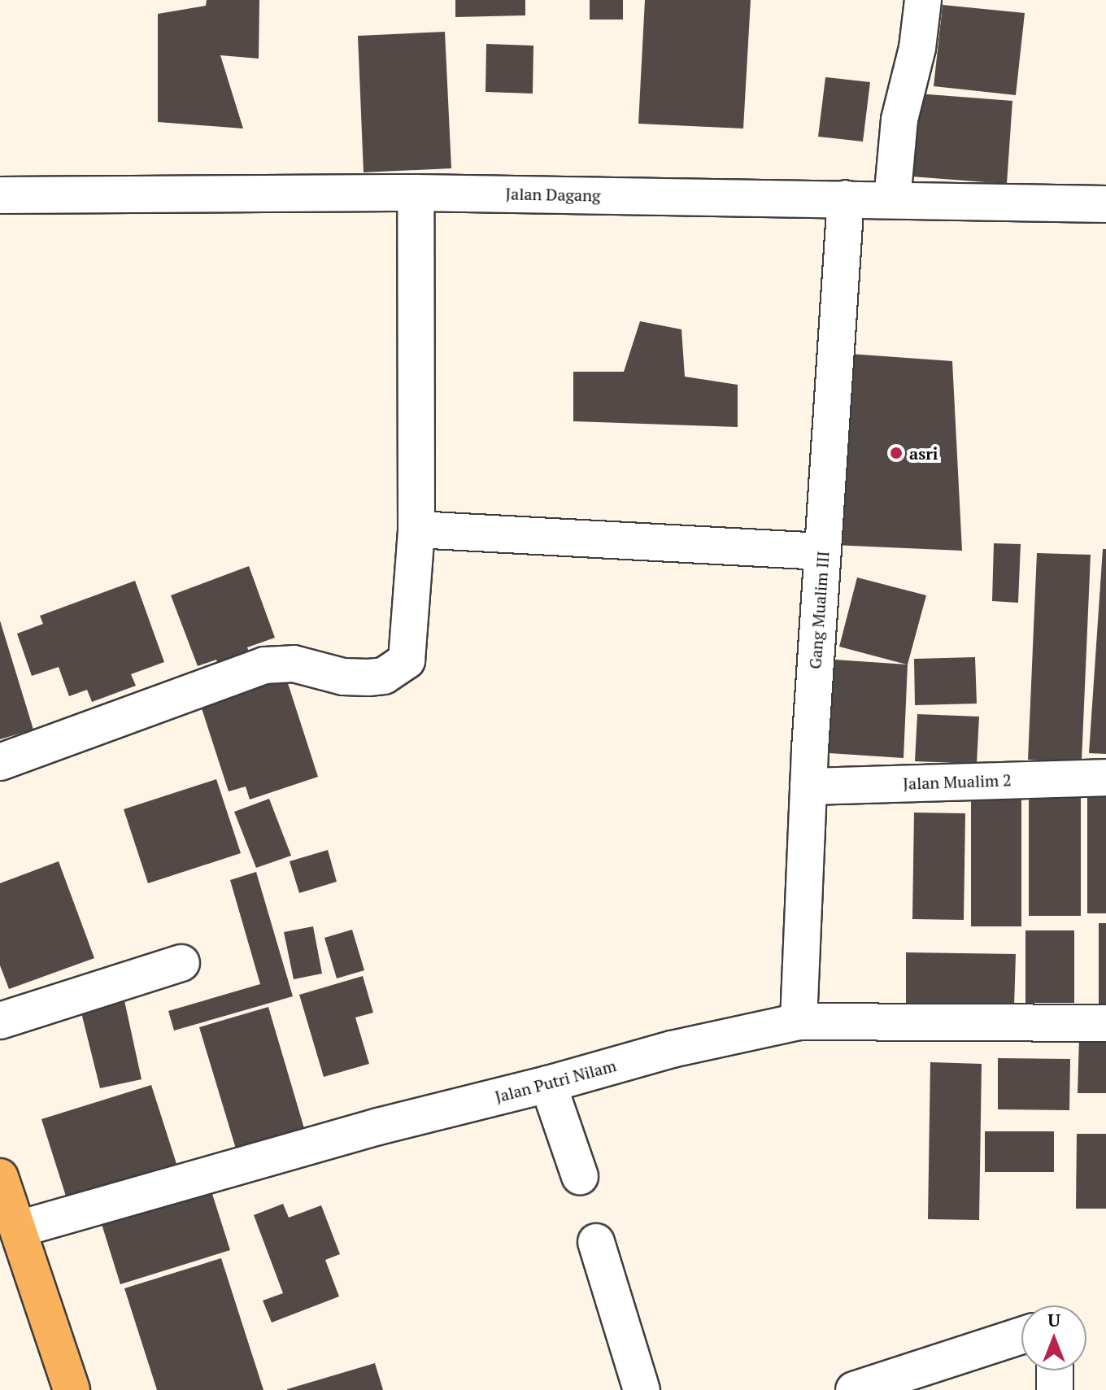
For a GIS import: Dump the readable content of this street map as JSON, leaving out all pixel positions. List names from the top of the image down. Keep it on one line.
{"streets":{"street":["Jalan Dagang","Gang Mualim III","Jalan Mualim 2","Jalan Putri Nilam"]},"crossings":[["Jalan Dagang","Gang Mualim III"],["Gang Mualim III","Jalan Mualim 2"],["Gang Mualim III","Jalan Putri Nilam"]],"places":["asri"],"north":"top"}
